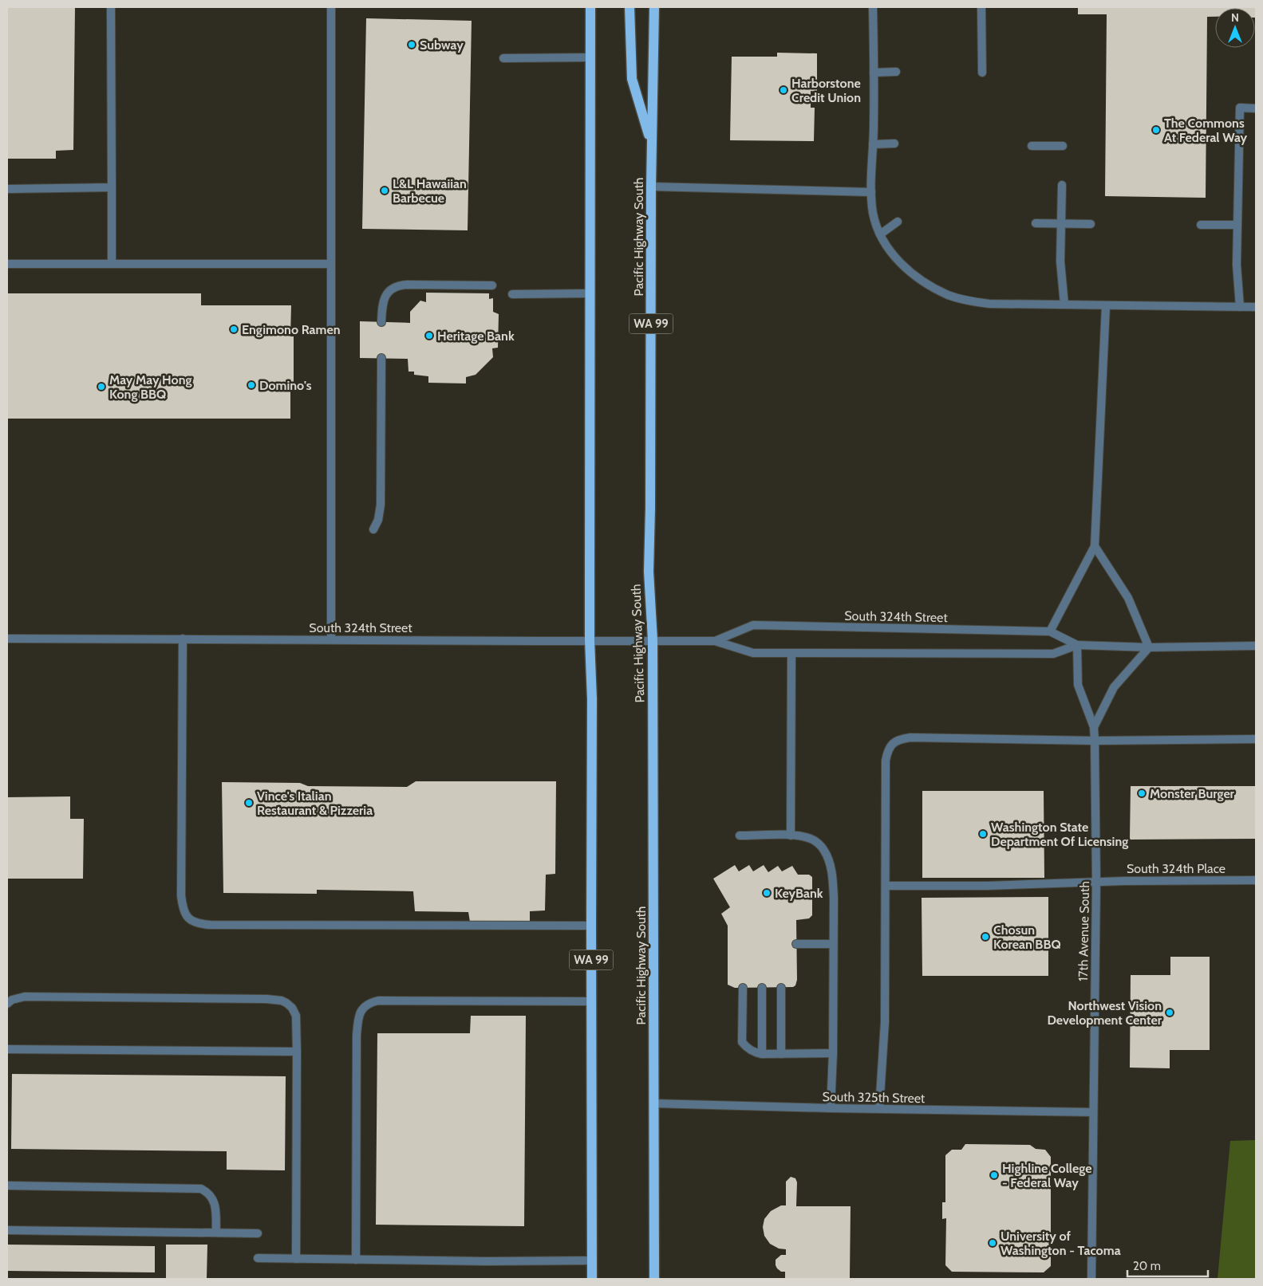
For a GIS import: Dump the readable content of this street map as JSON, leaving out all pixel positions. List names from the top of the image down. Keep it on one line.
{"streets":{"main road":["Pacific Highway South","WA 99"],"street":["South 324th Street","South 324th Place","17th Avenue South","South 325th Street"]},"crossings":[["Pacific Highway South","South 324th Street"],["Pacific Highway South","South 325th Street"],["WA 99","South 324th Street"],["South 324th Street","17th Avenue South"],["South 324th Place","17th Avenue South"],["17th Avenue South","South 325th Street"]],"places":["Subway","Harborstone Credit Union","The Commons At Federal Way","L&L Hawaiian Barbecue","Engimono Ramen","Heritage Bank","Domino's","May May Hong Kong BBQ","Monster Burger","Vince's Italian Restaurant & Pizzeria","Washington State Department Of Licensing","KeyBank","Chosun Korean BBQ","Northwest Vision Development Center","Highline College - Federal Way","University of Washington - Tacoma"],"scale_bar":"20 m","north":"top"}
